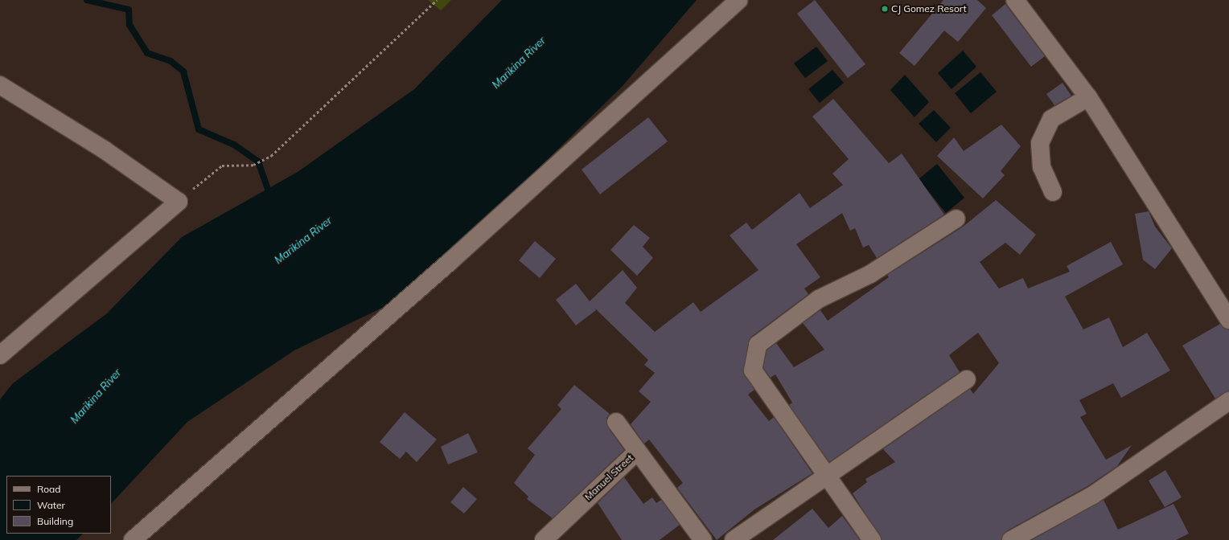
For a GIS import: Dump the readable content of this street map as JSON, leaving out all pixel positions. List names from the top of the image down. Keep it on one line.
{"streets":{"street":["Manuel Street"]},"water":["Marikina River"],"places":["CJ Gomez Resort"],"legend":["Road","Water","Building"]}
